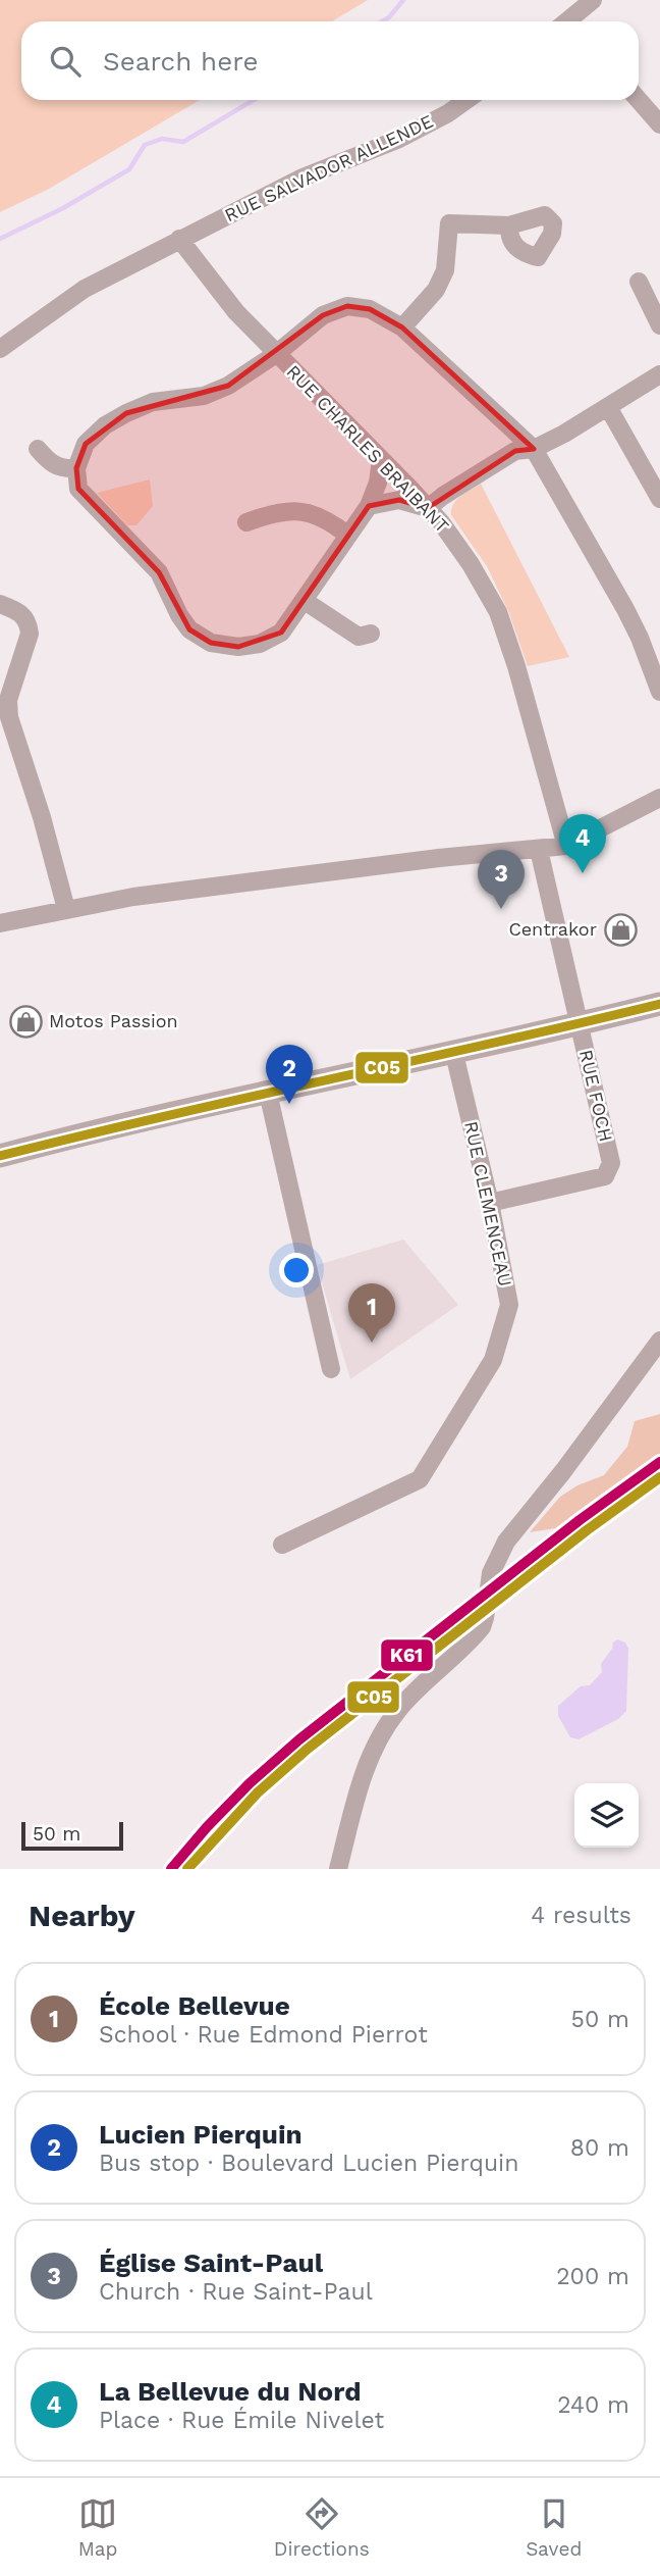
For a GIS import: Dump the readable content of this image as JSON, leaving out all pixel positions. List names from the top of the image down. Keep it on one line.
{"streets":{"street":["RUE SALVADOR ALLENDE","RUE CHARLES BRAIBANT","RUE FOCH","RUE CLEMENCEAU"]},"crossings":[["RUE SALVADOR ALLENDE","RUE CHARLES BRAIBANT"],["RUE FOCH","RUE CLEMENCEAU"]],"places":{"shop":["Centrakor","Motos Passion"]},"lines":["transit line C05","transit line K61"],"scale_bar":"50 m","page":{"search":"Search here","pins":["4","3","2","1"],"scale":"50 m","heading":["Nearby","4 results"],"list":[{"mark":"1","name":"École Bellevue","note":"School · Rue Edmond Pierrot","value":"50 m"},{"mark":"2","name":"Lucien Pierquin","note":"Bus stop · Boulevard Lucien Pierquin","value":"80 m"},{"mark":"3","name":"Église Saint-Paul","note":"Church · Rue Saint-Paul","value":"200 m"},{"mark":"4","name":"La Bellevue du Nord","note":"Place · Rue Émile Nivelet","value":"240 m"}],"nav":["Map","Directions","Saved"]}}
